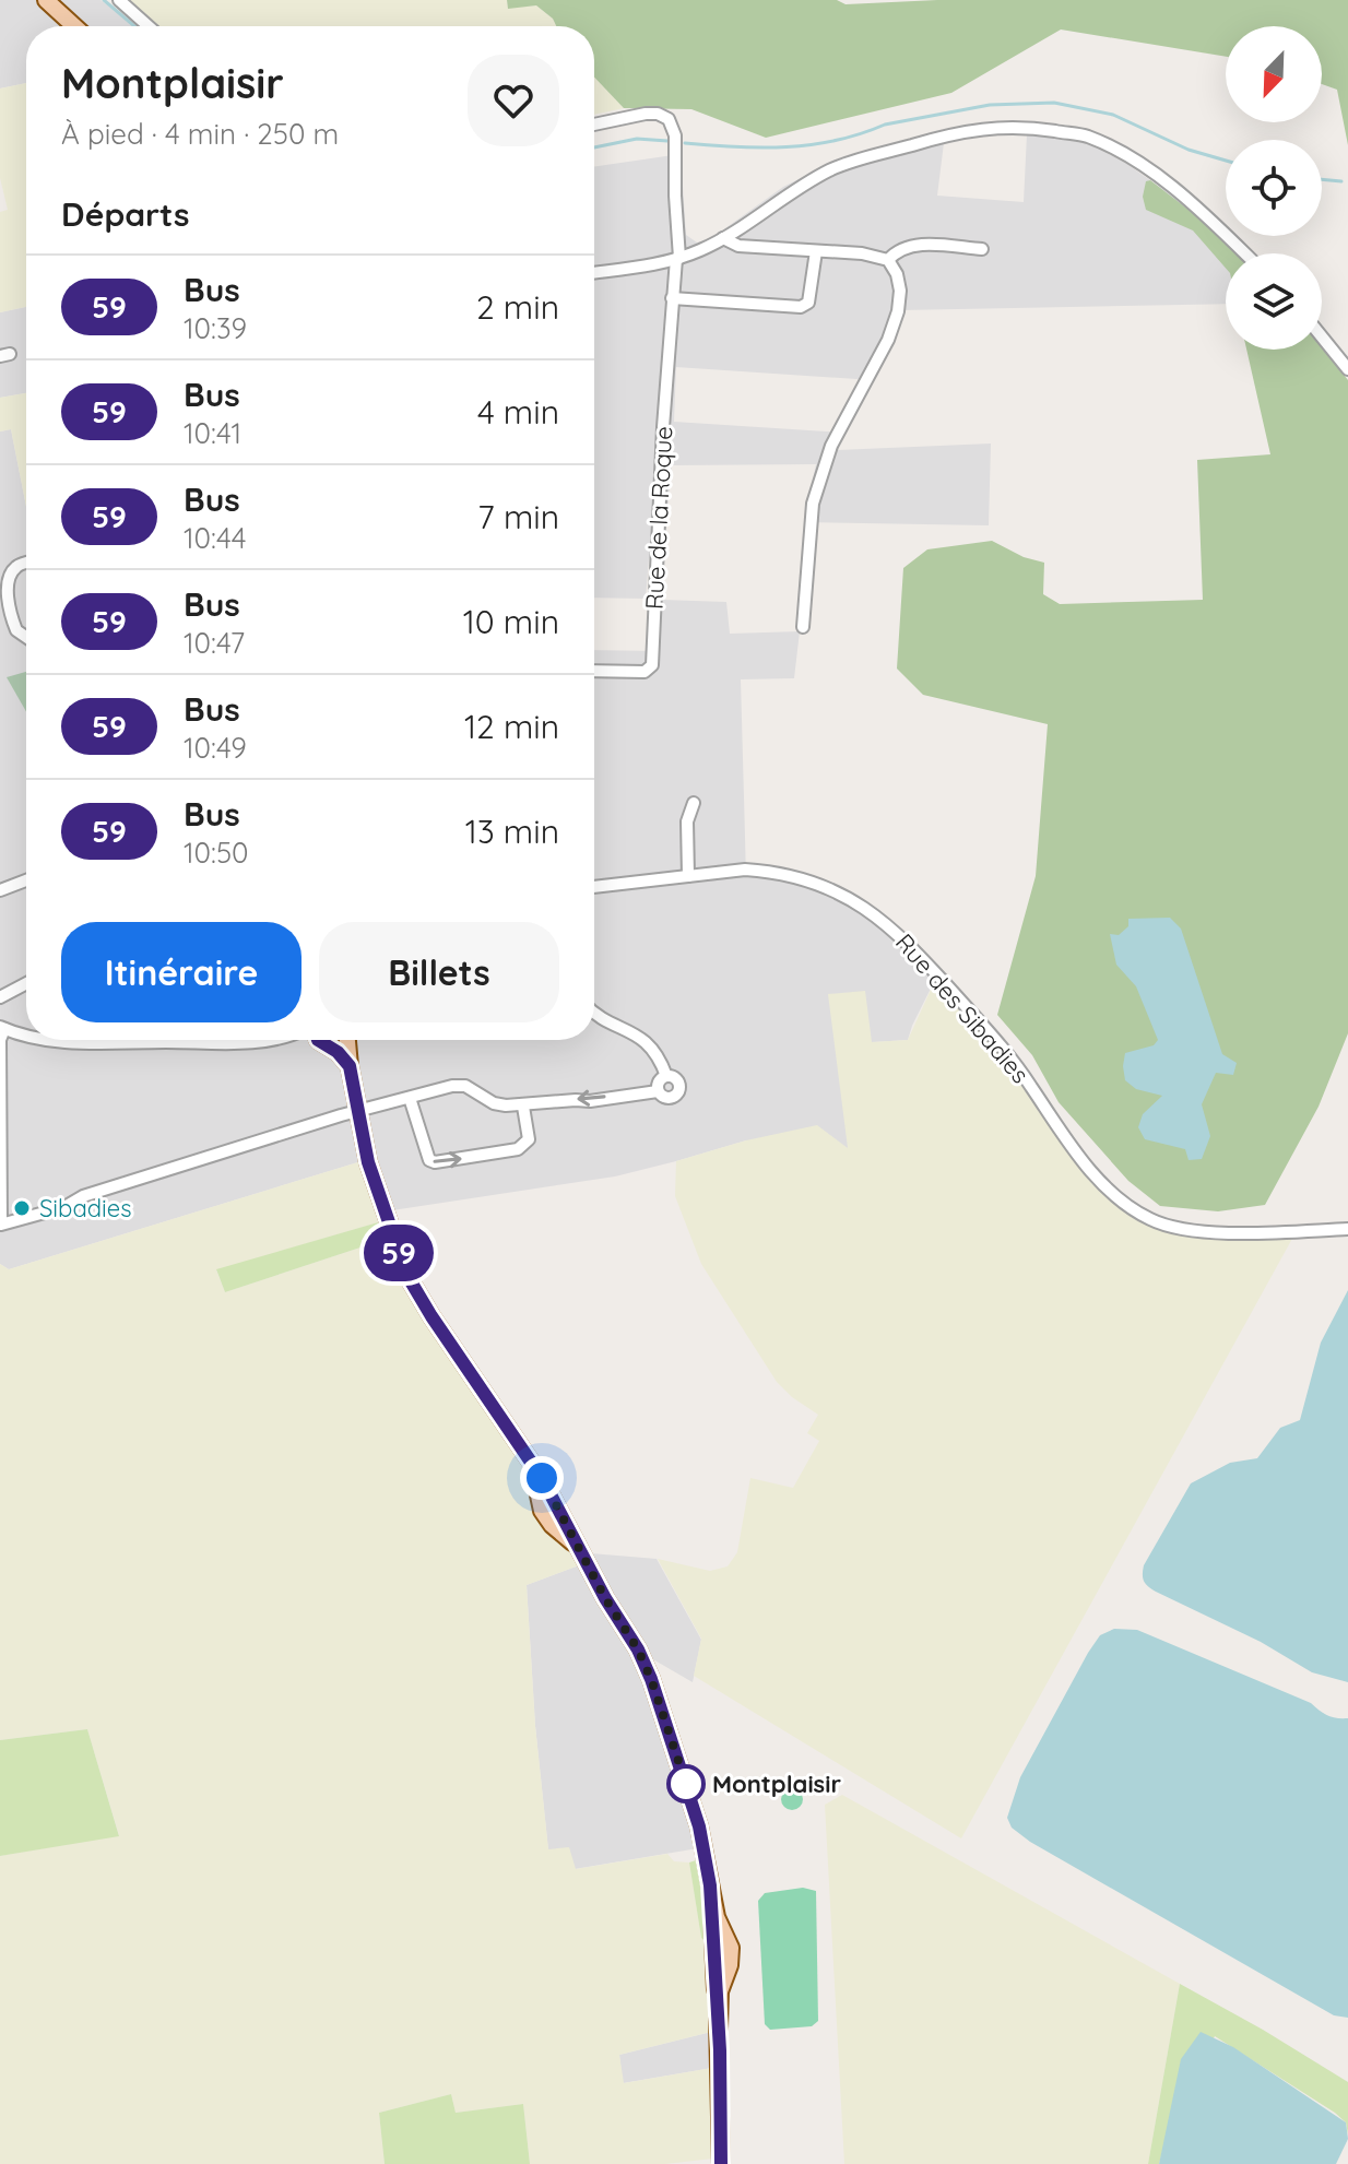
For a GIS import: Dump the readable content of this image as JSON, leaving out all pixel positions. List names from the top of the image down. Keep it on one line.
{"streets":{"street":["Rue de la Roque","Rue des Sibadies"]},"places":["Sibadies","Montplaisir"],"lines":["bus line 59"],"north":"bottom left","page":{"on_map":"59","heading":[["Montplaisir","À pied · 4 min · 250 m"],"Départs"],"list":[{"mark":"59","name":"Bus","note":"10:39","value":"2 min"},{"mark":"59","name":"Bus","note":"10:41","value":"4 min"},{"mark":"59","name":"Bus","note":"10:44","value":"7 min"},{"mark":"59","name":"Bus","note":"10:47","value":"10 min"},{"mark":"59","name":"Bus","note":"10:49","value":"12 min"},{"mark":"59","name":"Bus","note":"10:50","value":"13 min"}],"buttons":["Itinéraire","Billets"]}}
